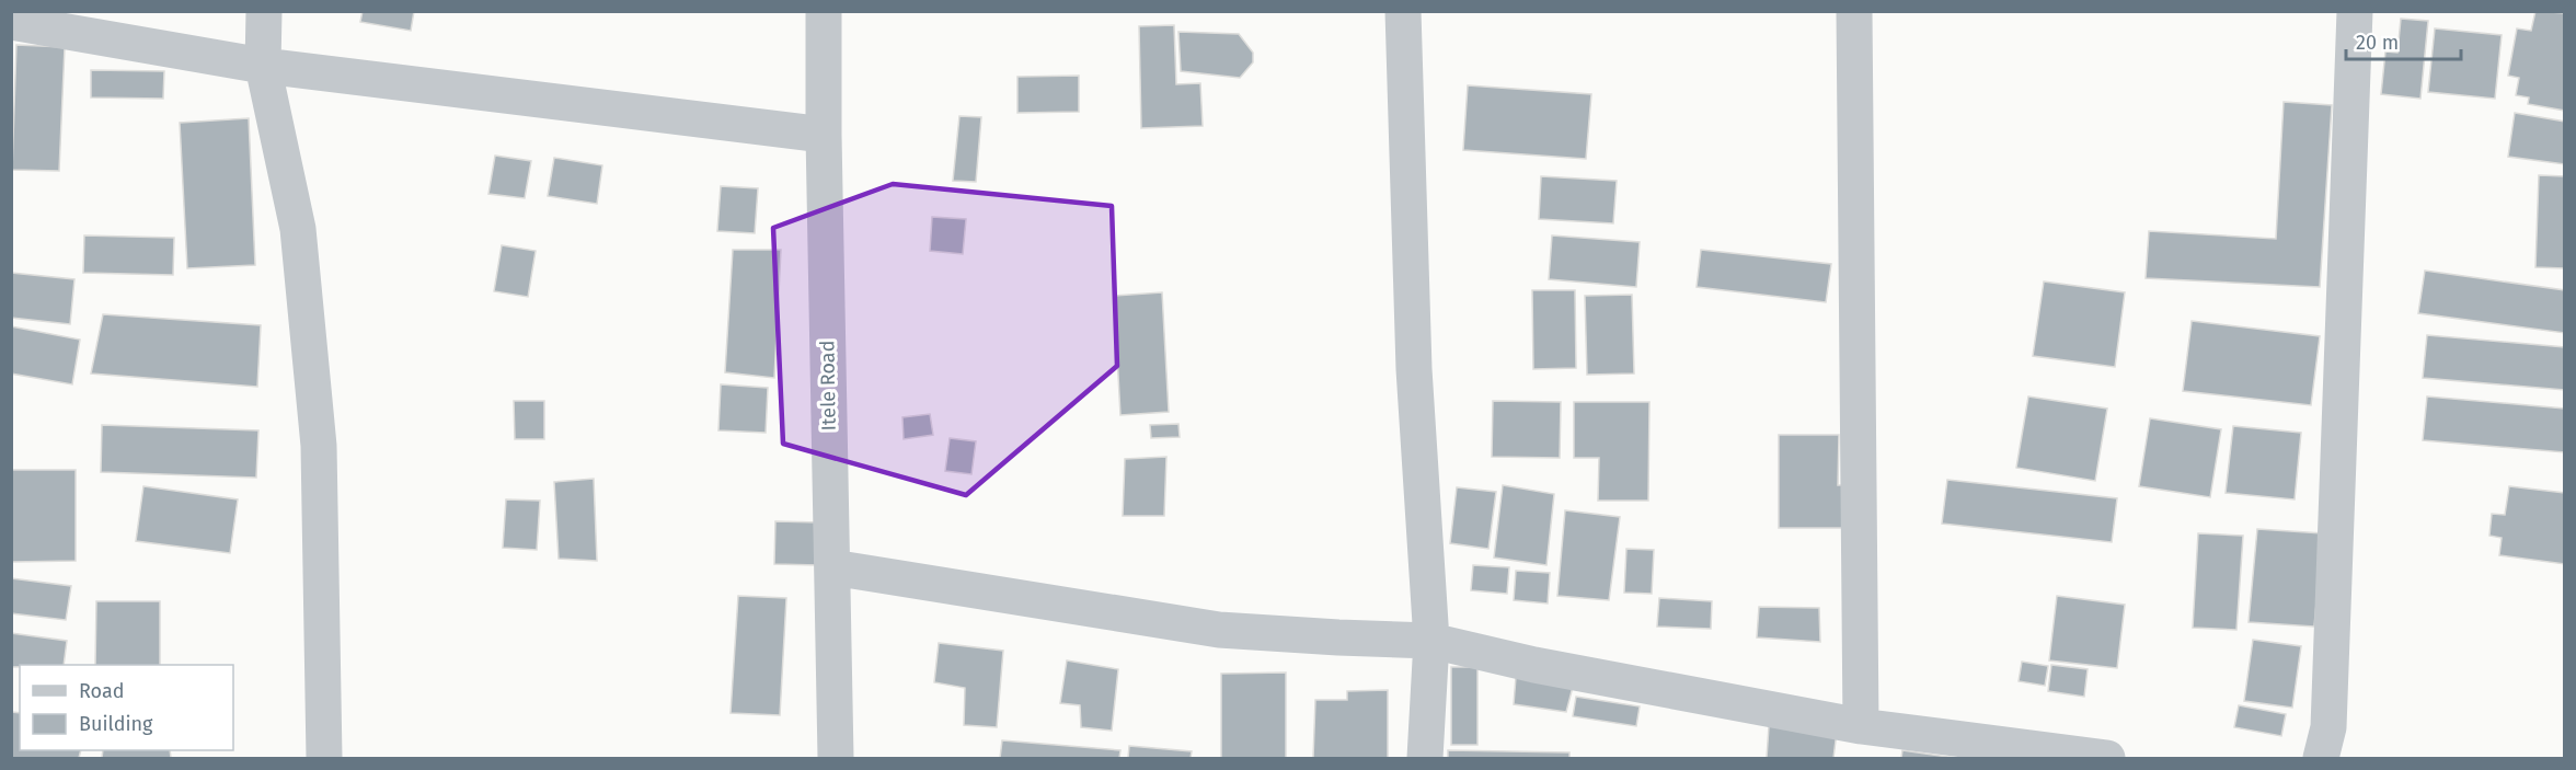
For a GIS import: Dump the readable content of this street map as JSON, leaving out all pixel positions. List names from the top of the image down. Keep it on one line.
{"streets":{"street":["Itele Road"]},"legend":["Road","Building"],"scale_bar":"20 m"}
